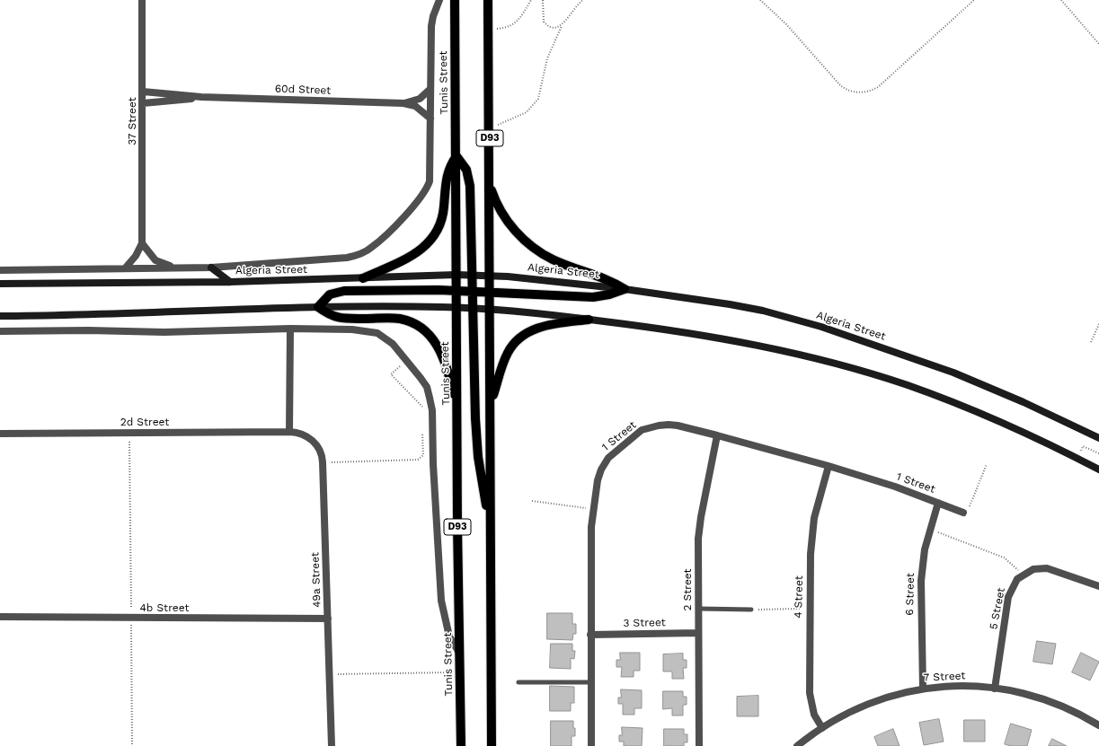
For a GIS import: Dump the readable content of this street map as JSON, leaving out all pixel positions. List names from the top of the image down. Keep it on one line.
{"streets":{"main road":["Tunis Street","D93","Algeria Street"],"street":["60d Street","37 Street","2d Street","1 Street","49a Street","2 Street","6 Street","4 Street","4b Street","5 Street","3 Street","7 Street"]},"crossings":[["Tunis Street","Algeria Street"],["60d Street","37 Street"],["D93","Algeria Street"],["2d Street","49a Street"],["1 Street","2 Street"],["1 Street","6 Street"],["1 Street","4 Street"],["1 Street","3 Street"],["49a Street","4b Street"],["2 Street","3 Street"],["6 Street","7 Street"],["4 Street","7 Street"],["5 Street","7 Street"]]}
